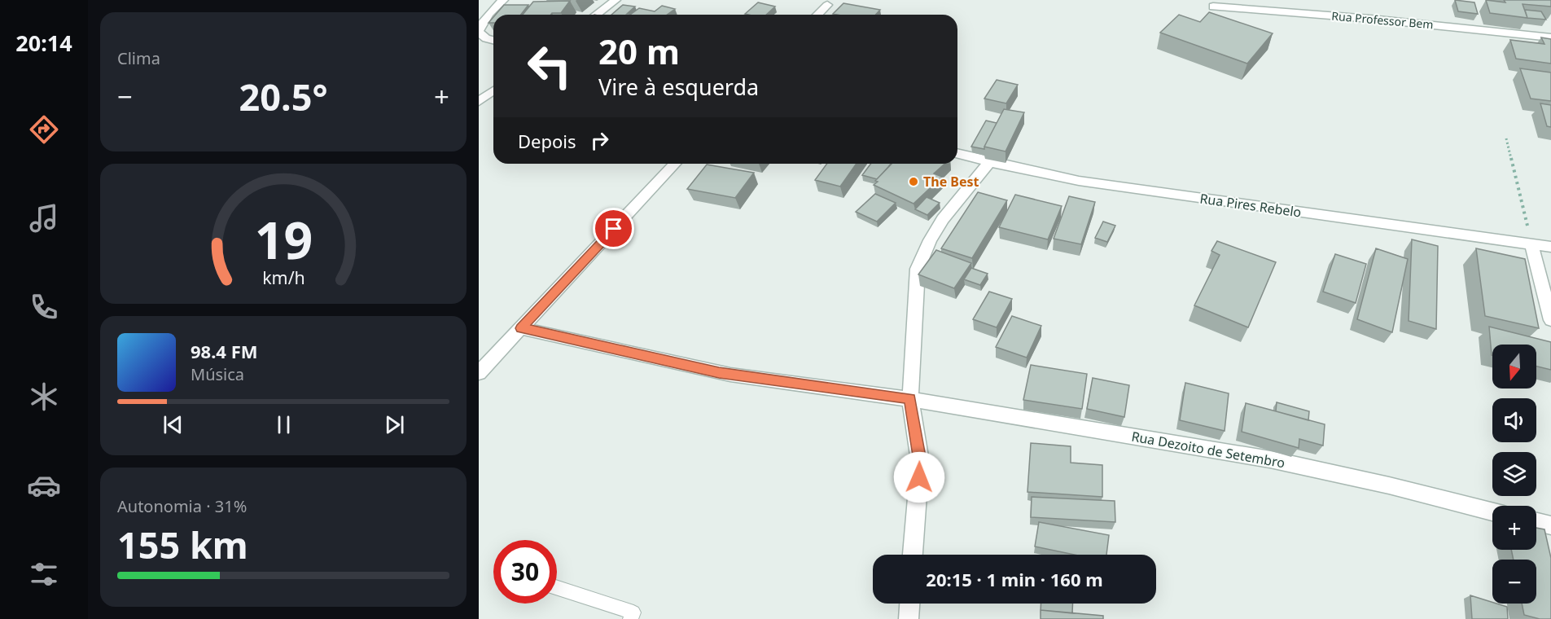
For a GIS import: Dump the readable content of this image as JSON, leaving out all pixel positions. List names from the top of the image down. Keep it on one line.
{"streets":{"street":["Rua Professor Bem","Rua Pires Rebelo","Rua Dezoito de Setembro"]},"places":["The Best"],"north":"bottom","page":{"tabs":"20:14","tile":["Clima",["Autonomia · 31%","155 km"]],"turn":["20 m","Vire à esquerda"],"heat":["−","20.5°","+"],"then":"Depois","song":["98.4 FM","Música"],"map_buttons":["+","−"],"limit":"30","trip":"20:15 · 1 min · 160 m","gauge":["19","km/h"]}}
